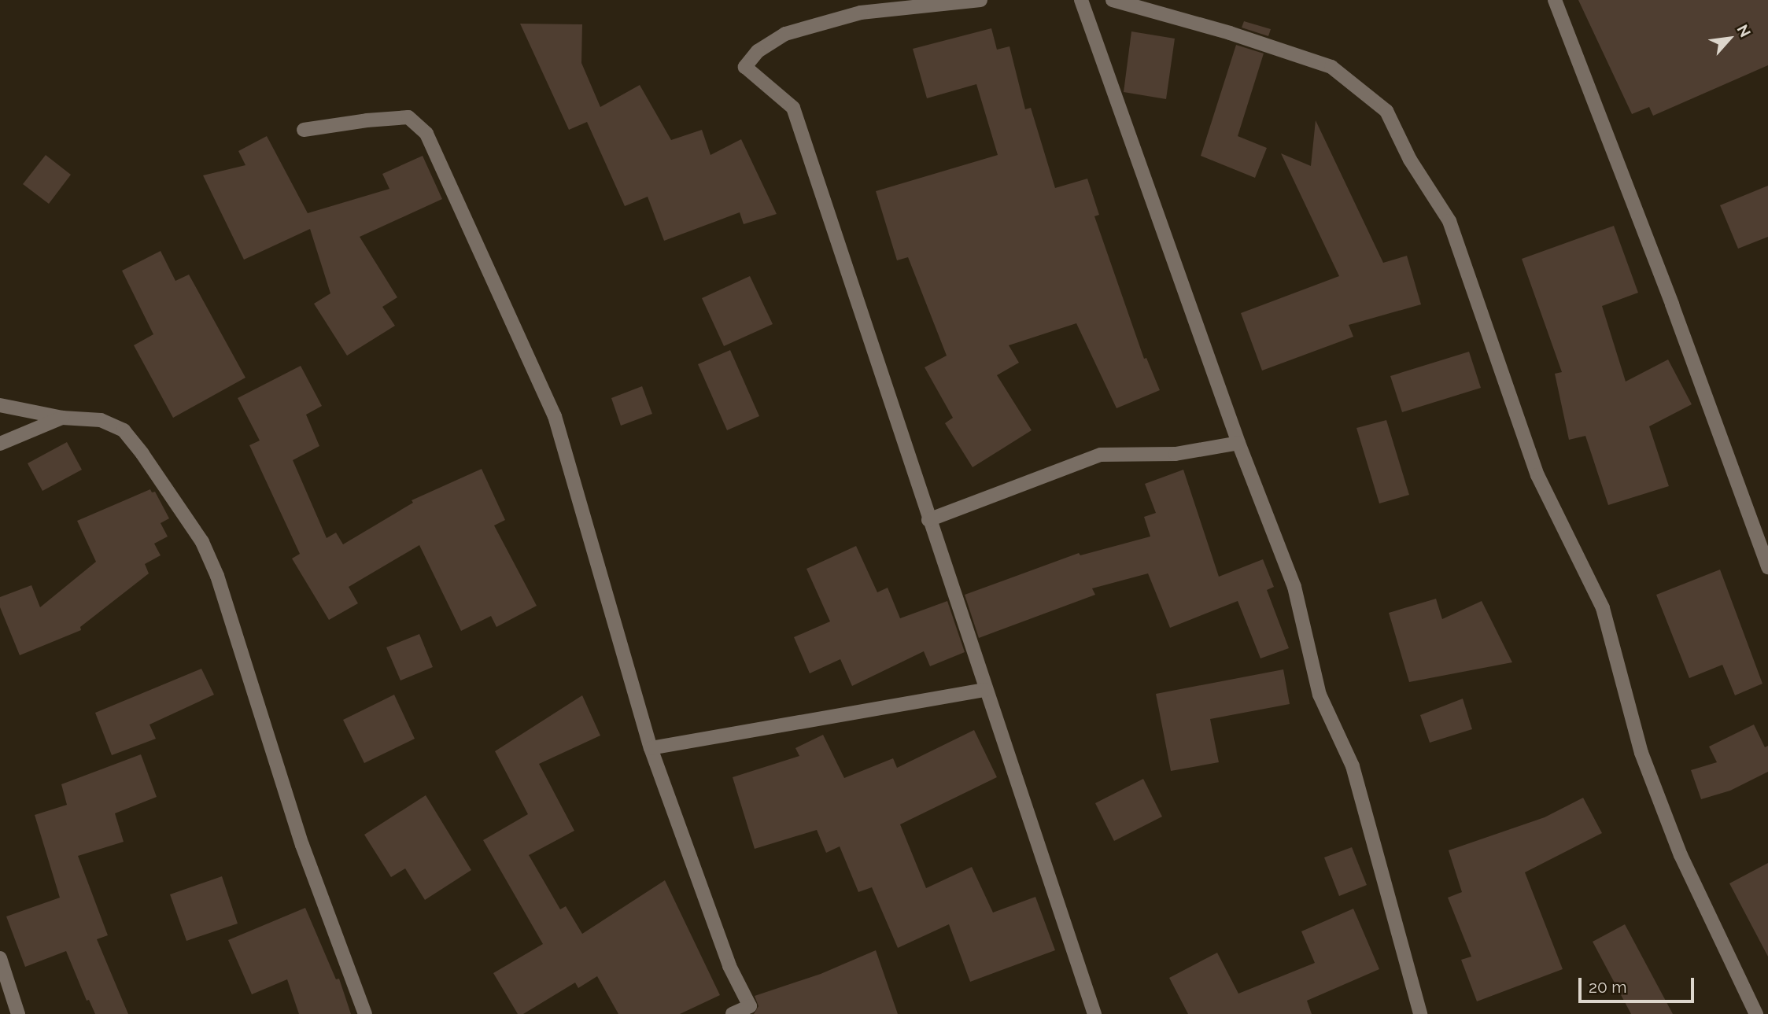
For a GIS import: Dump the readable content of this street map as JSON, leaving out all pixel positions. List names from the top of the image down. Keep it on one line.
{"scale_bar":"20 m","north":"top right"}
